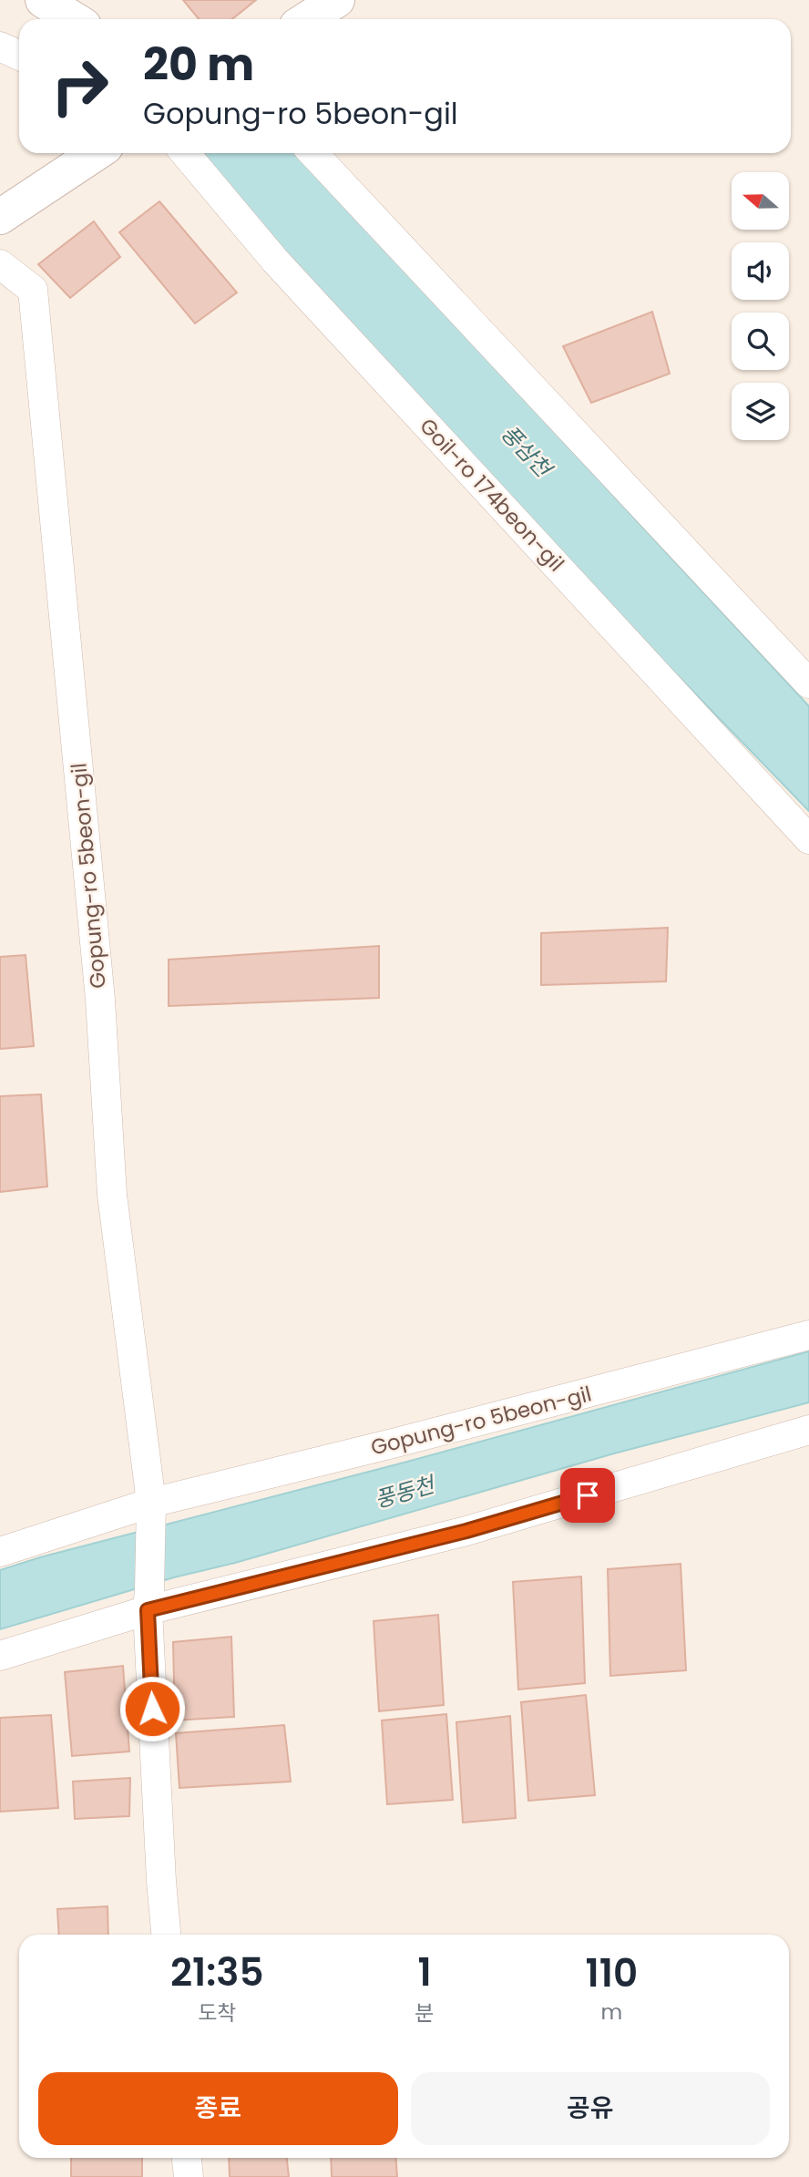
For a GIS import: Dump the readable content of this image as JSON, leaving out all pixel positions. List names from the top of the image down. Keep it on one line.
{"streets":{"street":["Goil-ro 174beon-gil","Gopung-ro 5beon-gil"]},"water":["풍삼천","풍동천"],"north":"left","page":{"turn":["20 m","Gopung-ro 5beon-gil"],"eta":["21:35","도착","1","분","110","m"],"buttons":["종료","공유"]}}
